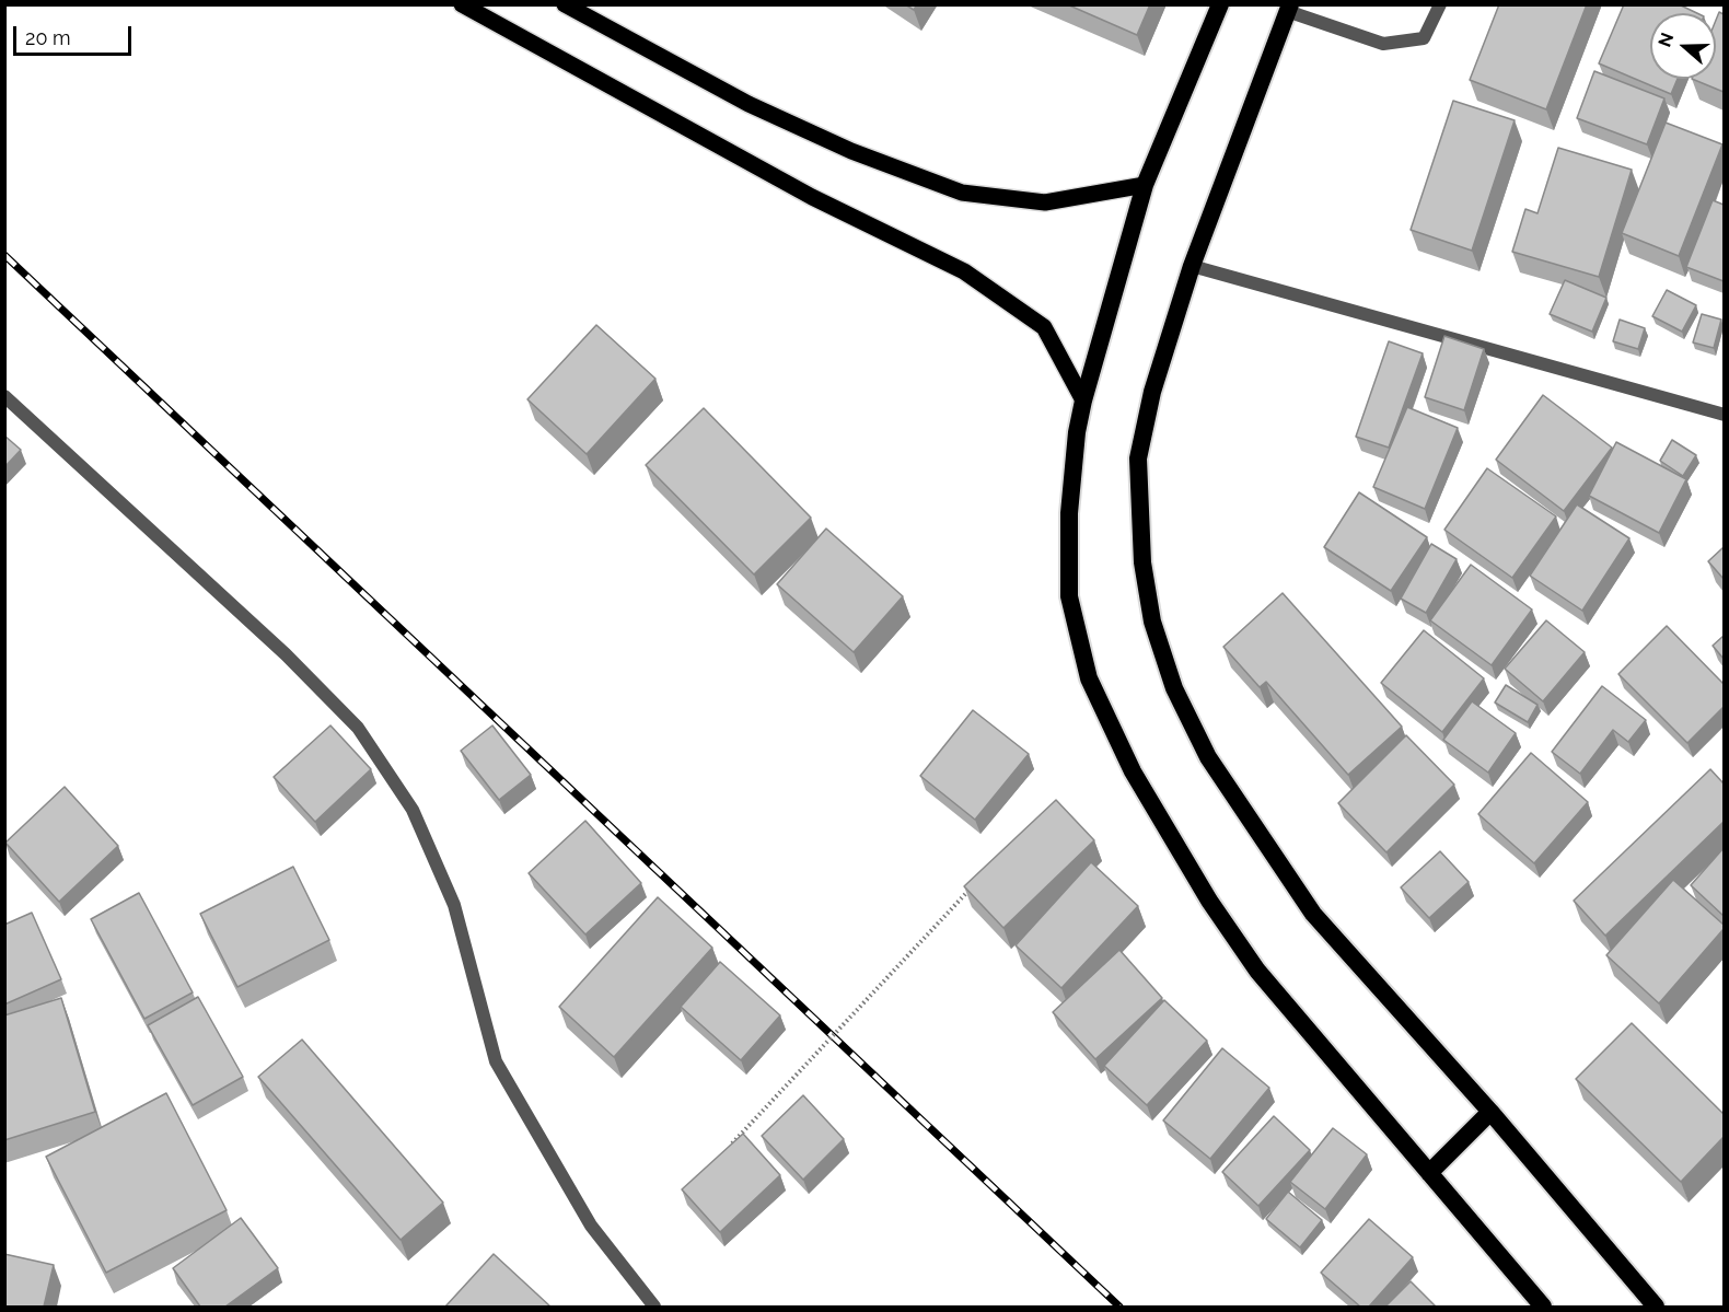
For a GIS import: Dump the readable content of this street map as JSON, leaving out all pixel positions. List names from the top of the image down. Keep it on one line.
{"scale_bar":"20 m","north":"left"}
